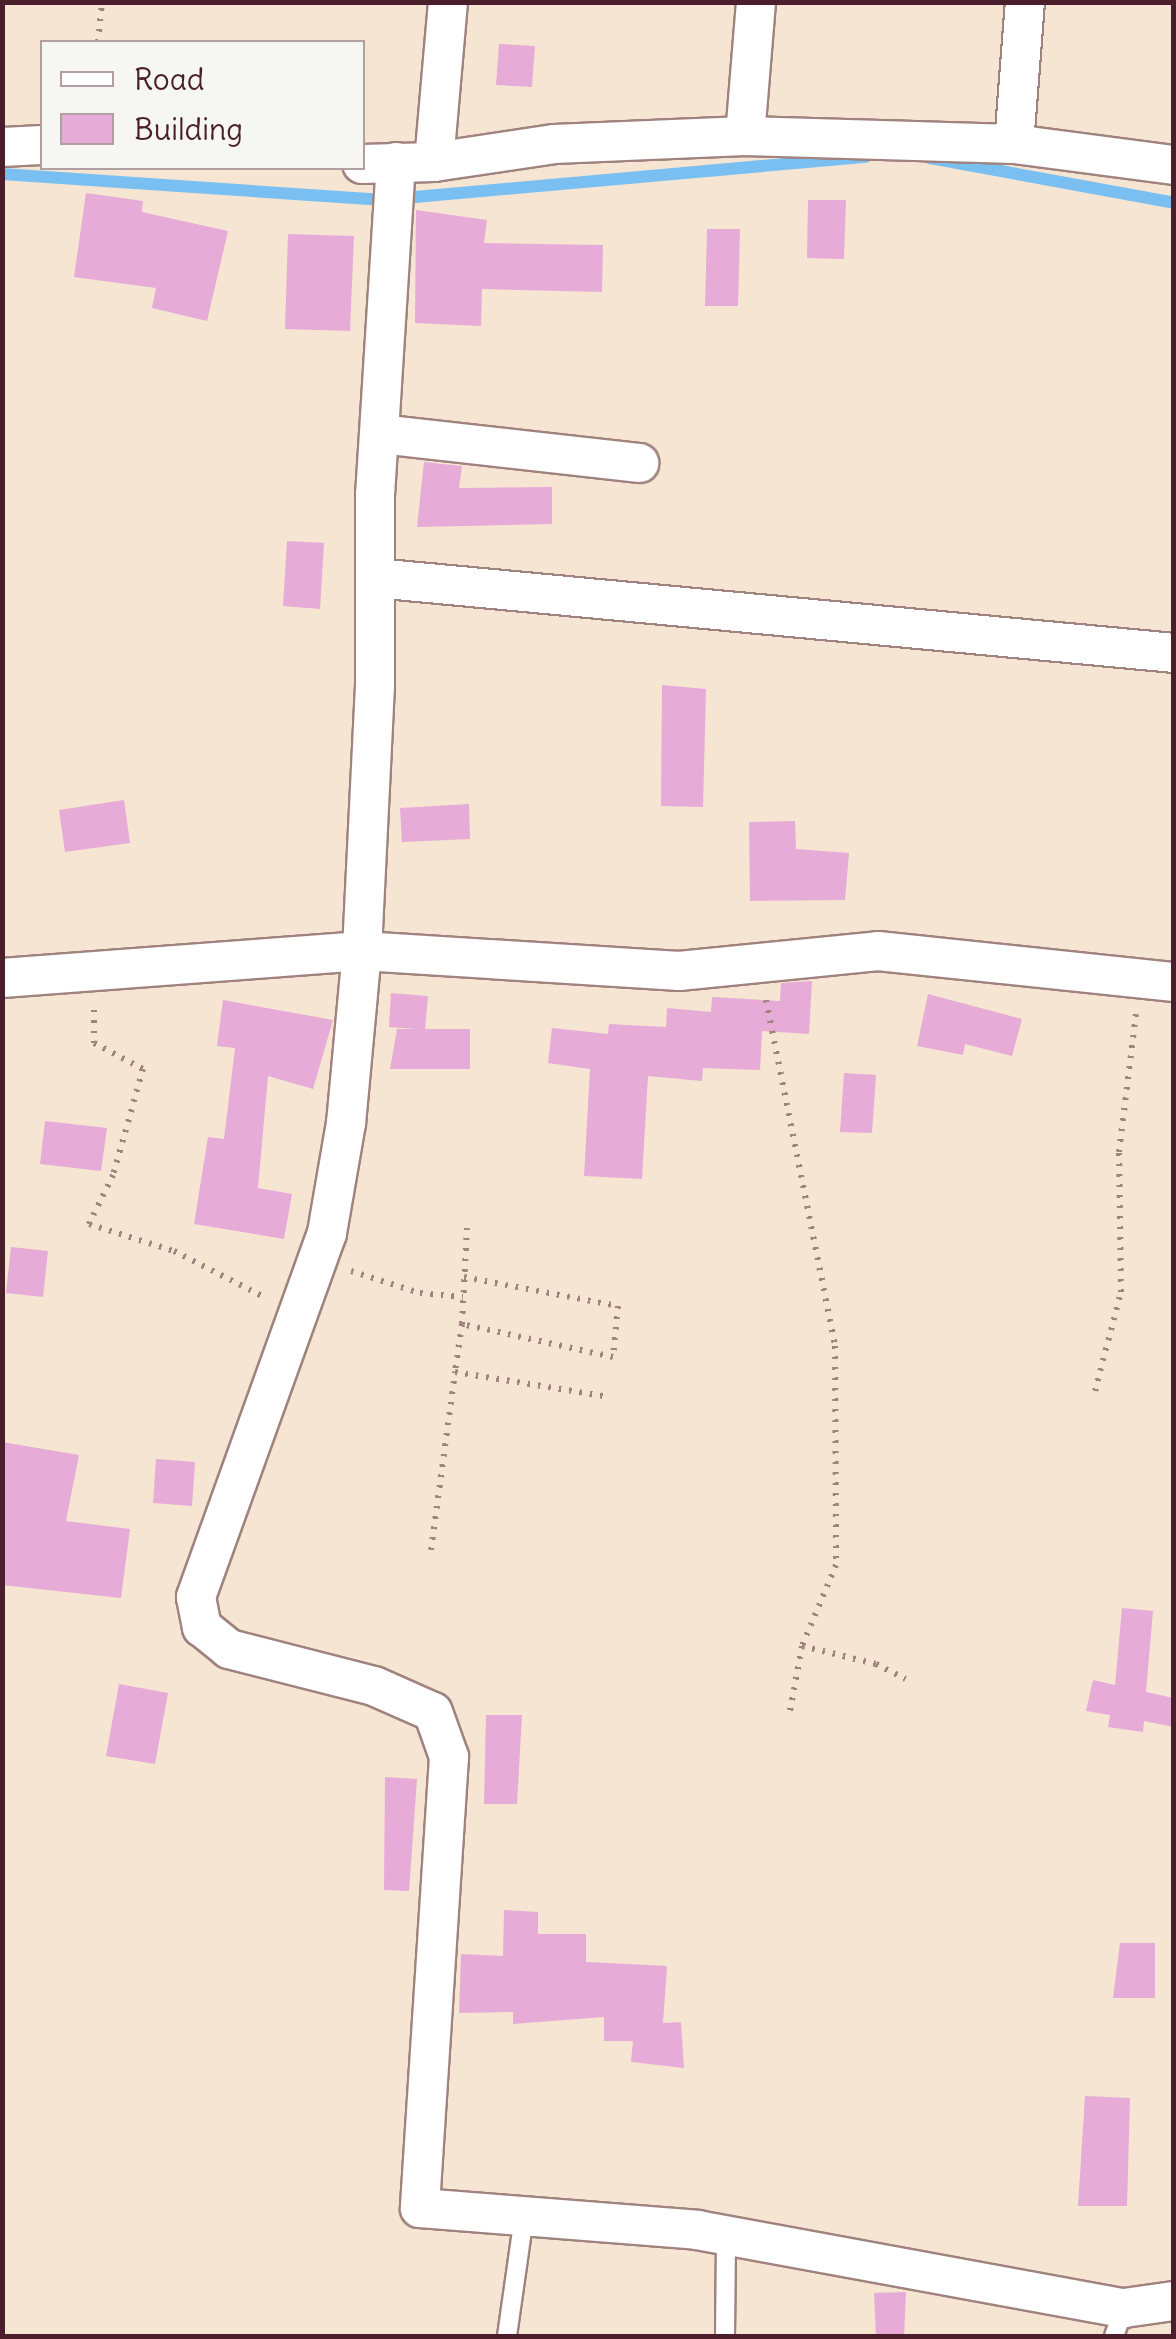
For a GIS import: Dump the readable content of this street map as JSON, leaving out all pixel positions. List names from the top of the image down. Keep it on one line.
{"legend":["Road","Building"]}
